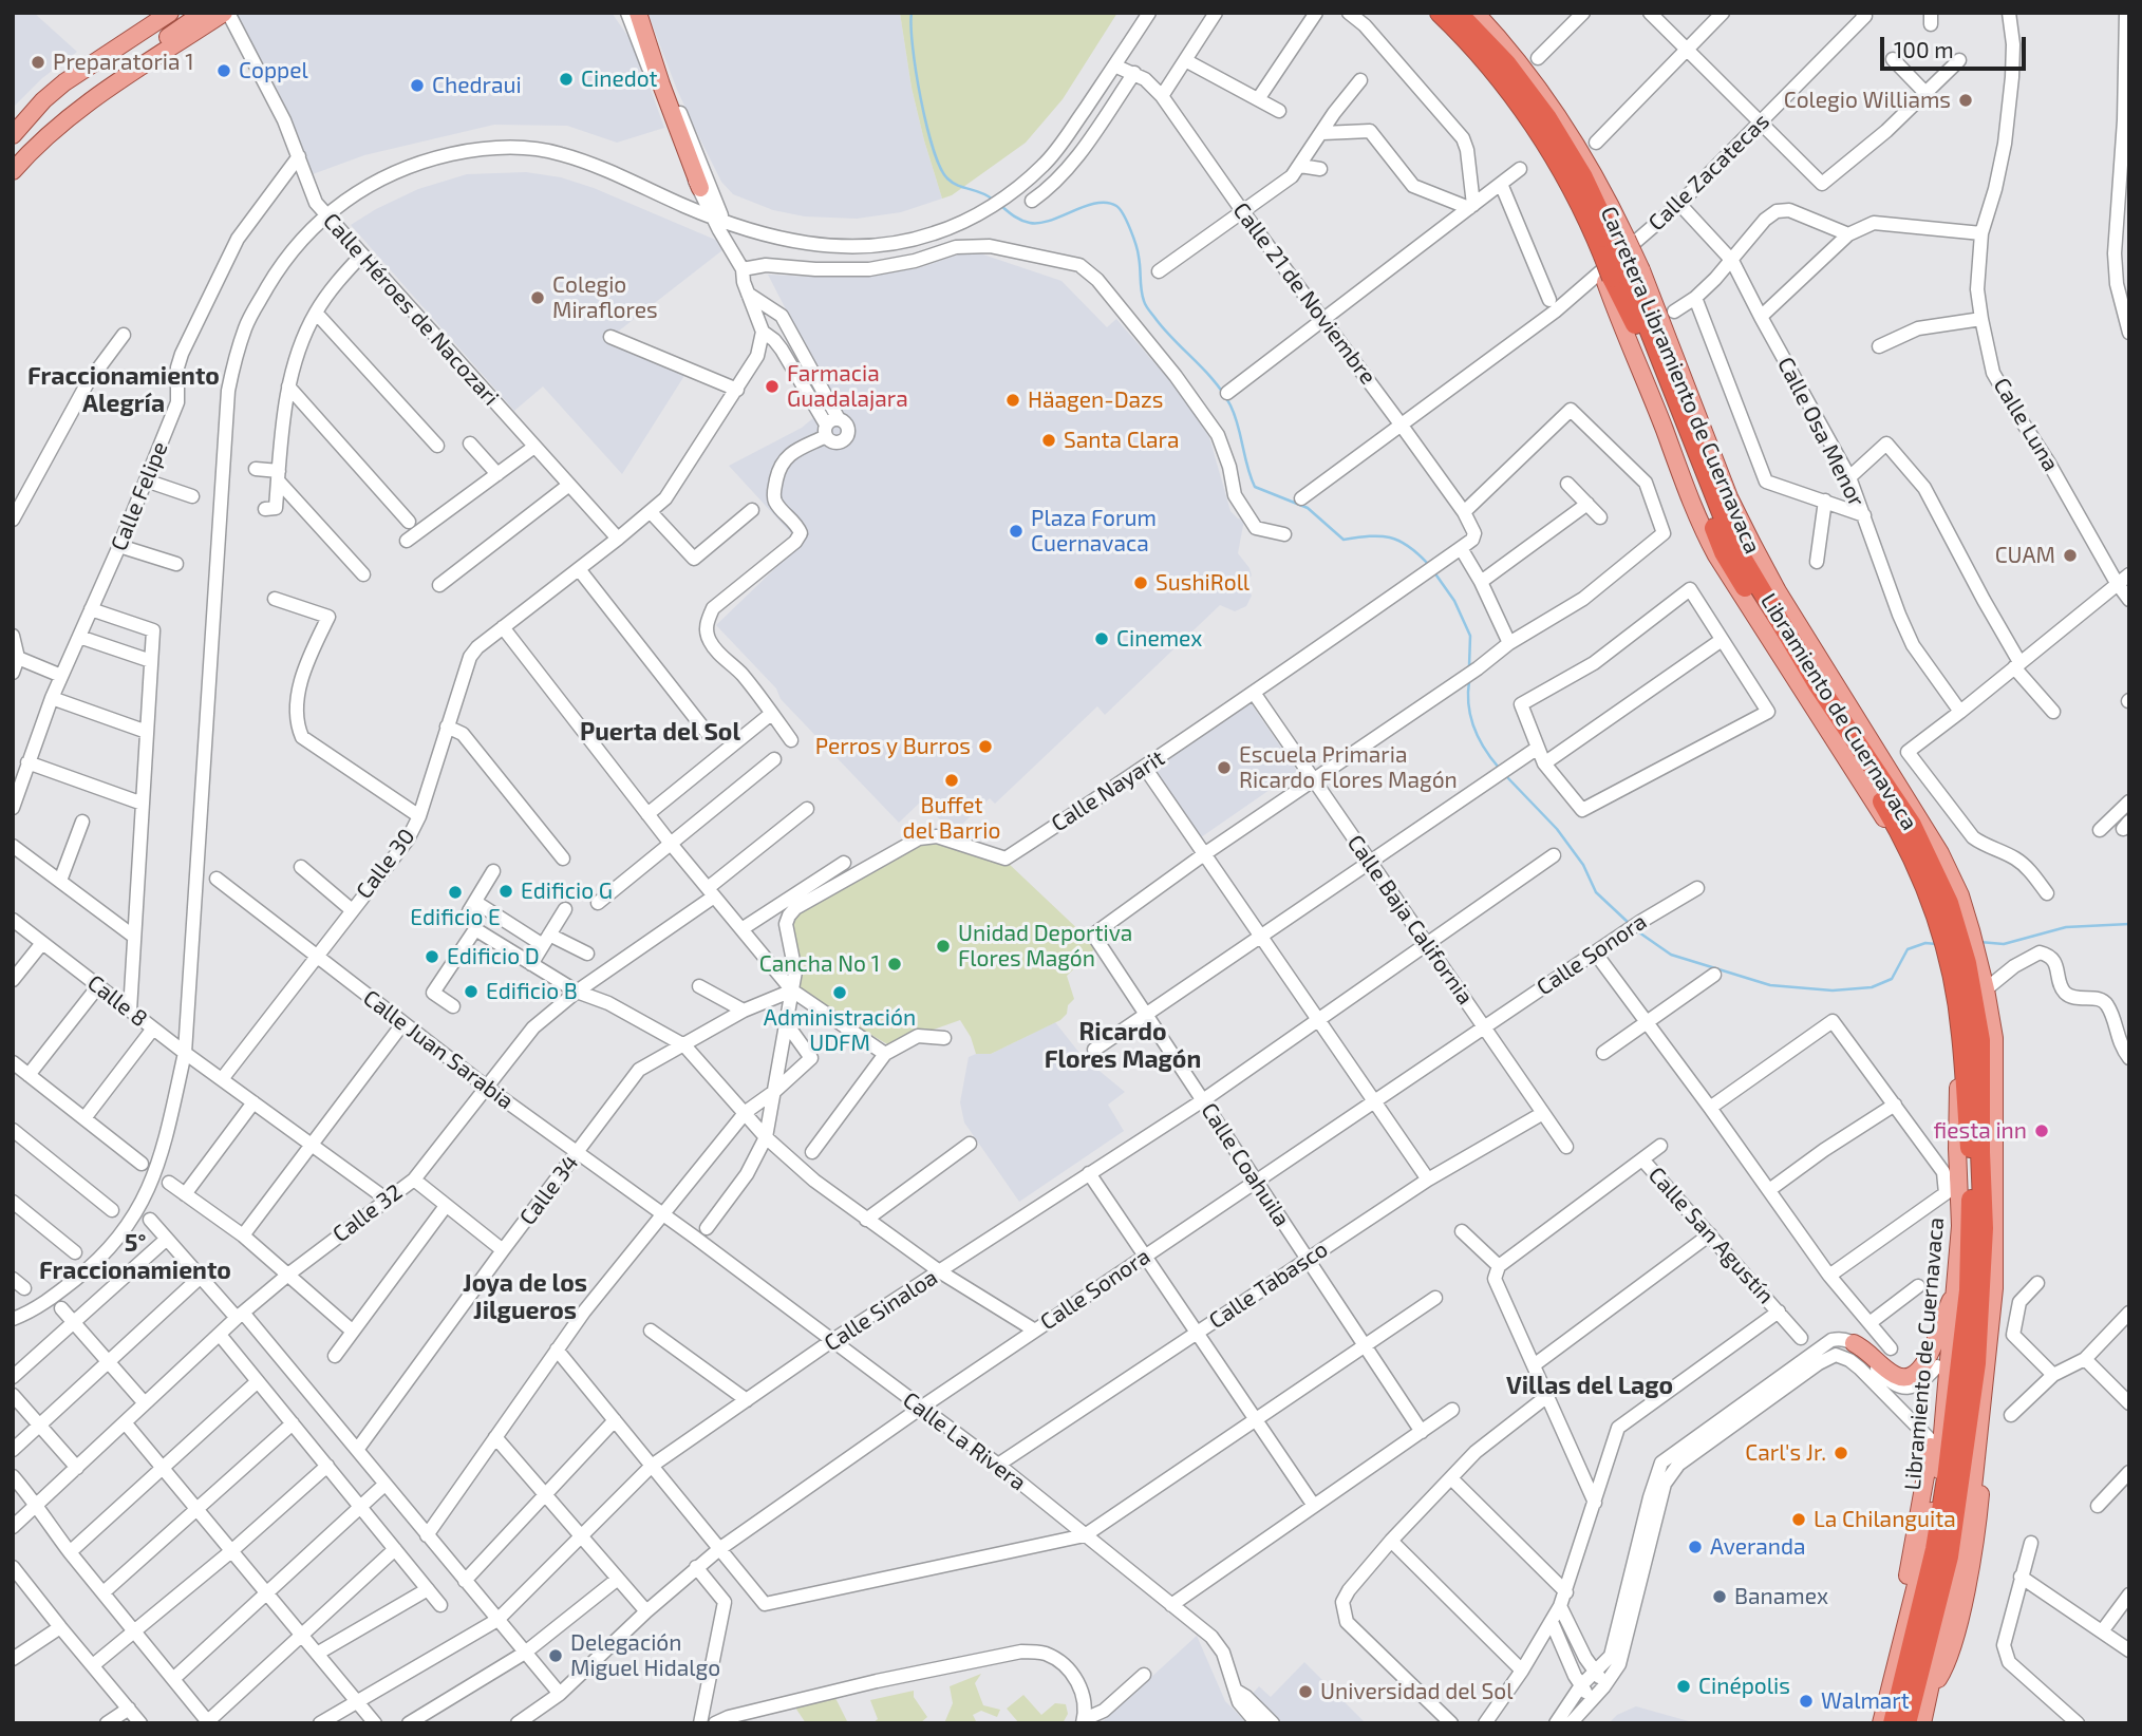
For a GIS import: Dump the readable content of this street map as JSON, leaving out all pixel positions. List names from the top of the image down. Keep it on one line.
{"streets":{"highway":["Carretera Libramiento de Cuernavaca"],"main road":["Libramiento de Cuernavaca"],"street":["Calle Zacatecas","Calle 21 de Noviembre","Calle Héroes de Nacozari","Calle Luna","Calle Osa Menor","Calle Felipe","Calle Nayarit","Calle 30","Calle Baja California","Calle Sonora","Calle 8","Calle Juan Sarabia","Calle Coahuila","Calle 34","Calle 32","Calle San Agustín","Calle Tabasco","Calle Sinaloa","Calle La Rivera"]},"crossings":[["Calle Zacatecas","Calle 21 de Noviembre"],["Calle Zacatecas","Calle Osa Menor"],["Calle 21 de Noviembre","Calle Nayarit"],["Calle Héroes de Nacozari","Calle Felipe"],["Calle Héroes de Nacozari","Calle 30"],["Carretera Libramiento de Cuernavaca","Libramiento de Cuernavaca"],["Calle Nayarit","Calle Baja California"],["Calle Nayarit","Calle 34"],["Calle 30","Calle 8"],["Calle 30","Calle Juan Sarabia"],["Calle Baja California","Calle Sonora"],["Calle Baja California","Calle Tabasco"],["Calle Baja California","Calle Sinaloa"],["Calle Sonora","Calle Coahuila"],["Calle Sonora","Calle La Rivera"],["Calle 8","Calle 32"],["Calle Juan Sarabia","Calle 34"],["Calle Juan Sarabia","Calle 32"],["Calle Juan Sarabia","Calle La Rivera"],["Calle Coahuila","Calle Tabasco"],["Calle Coahuila","Calle Sinaloa"],["Calle Tabasco","Calle La Rivera"],["Calle Sinaloa","Calle La Rivera"]],"districts":["Fraccionamiento Alegría","Puerta del Sol","Ricardo Flores Magón","5° Fraccionamiento","Joya de los Jilgueros","Villas del Lago"],"places":["Preparatoria 1","Coppel","Cinedot","Chedraui","Colegio Williams","Colegio Miraflores","Farmacia Guadalajara","Häagen-Dazs","Santa Clara","Plaza Forum Cuernavaca","CUAM","SushiRoll","Cinemex","Perros y Burros","Escuela Primaria Ricardo Flores Magón","Buffet del Barrio","Edificio G","Edificio E","Unidad Deportiva Flores Magón","Edificio D","Cancha No 1","Edificio B","Administración UDFM","fiesta inn","Carl's Jr.","La Chilanguita","Averanda","Banamex","Delegación Miguel Hidalgo","Cinépolis","Universidad del Sol","Walmart"],"scale_bar":"100 m"}
